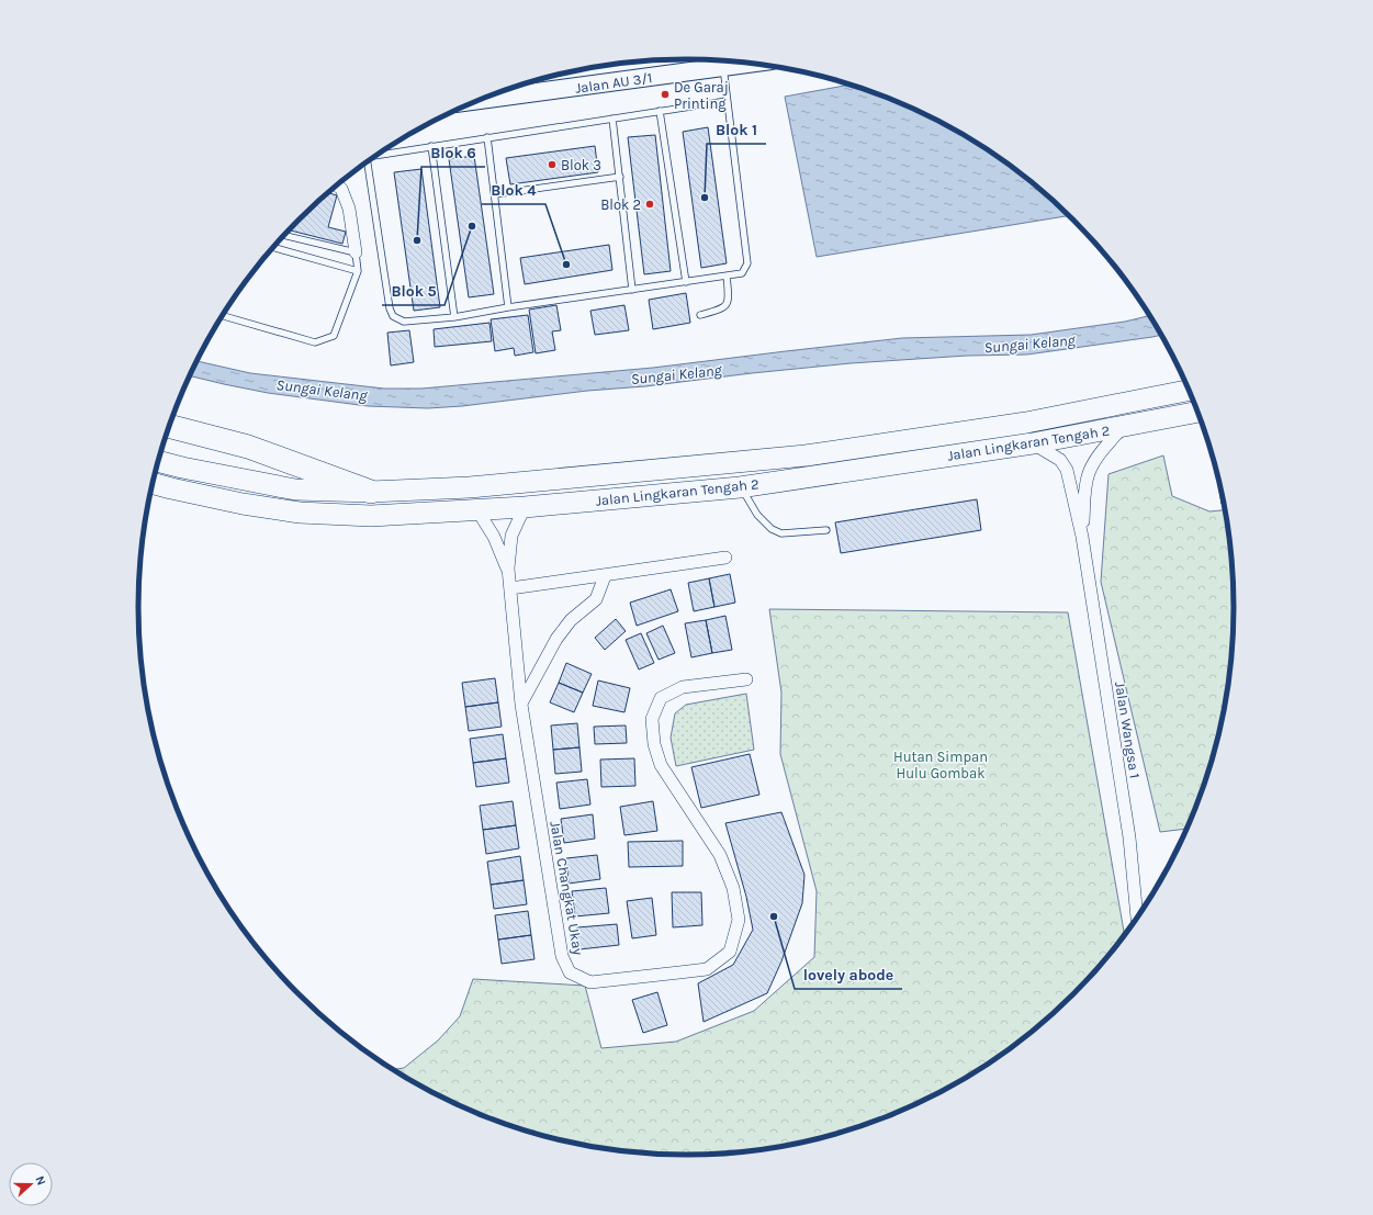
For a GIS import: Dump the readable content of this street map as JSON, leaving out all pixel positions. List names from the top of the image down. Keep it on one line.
{"streets":{"highway":["Jalan Lingkaran Tengah 2"],"main road":["Jalan AU 3/1"],"street":["Jalan Wangsa 1","Jalan Changkat Ukay"]},"crossings":[["Jalan Lingkaran Tengah 2","Jalan Wangsa 1"],["Jalan Lingkaran Tengah 2","Jalan Changkat Ukay"]],"water":["Sungai Kelang"],"parks":["Hutan Simpan Hulu Gombak"],"places":["De Garaj Printing","Blok 3","Blok 1","Blok 2","Blok 5","Blok 6","Blok 4","lovely abode"],"north":"right"}
